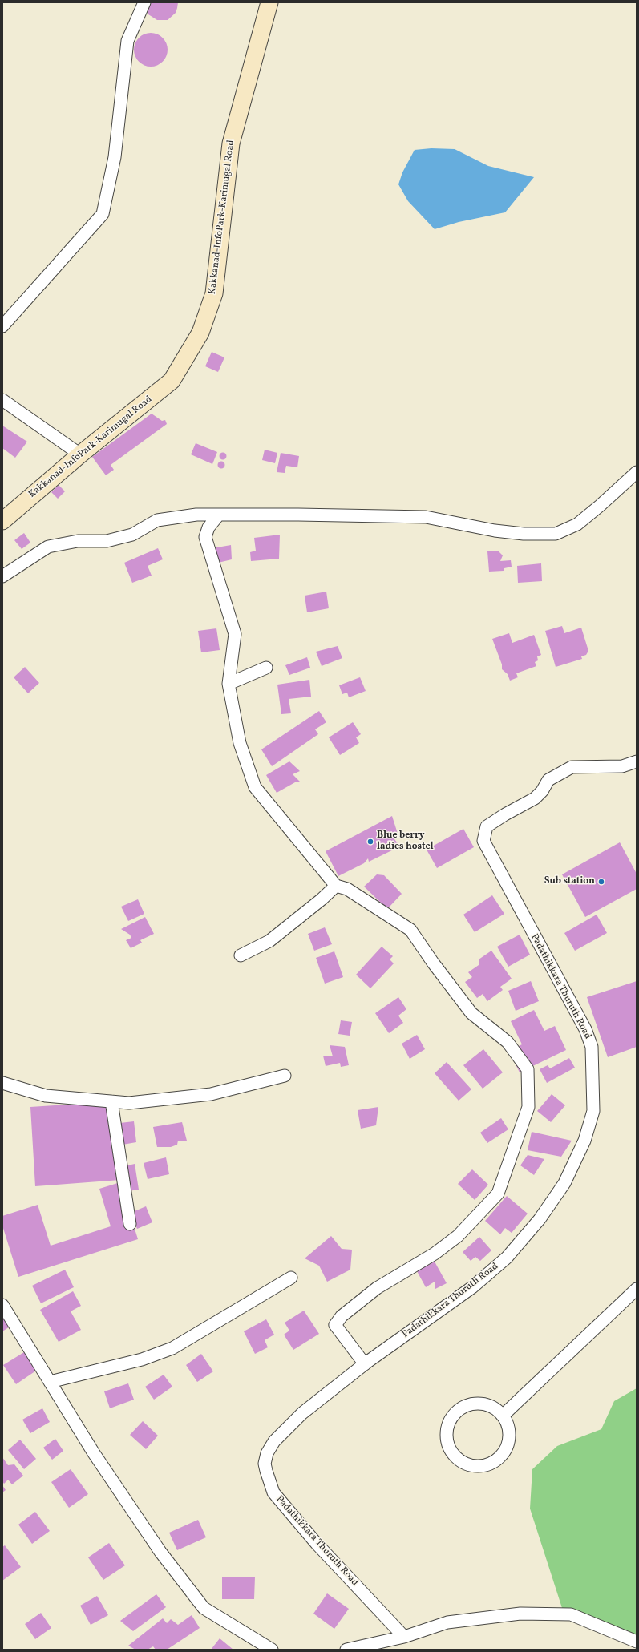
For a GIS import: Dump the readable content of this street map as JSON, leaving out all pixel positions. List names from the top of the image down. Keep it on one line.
{"streets":{"main road":["Kakkanad-InfoPark-Karimugal Road"],"street":["Padathikkara Thuruth Road"]},"places":["Blue berry ladies hostel","Sub station"]}
